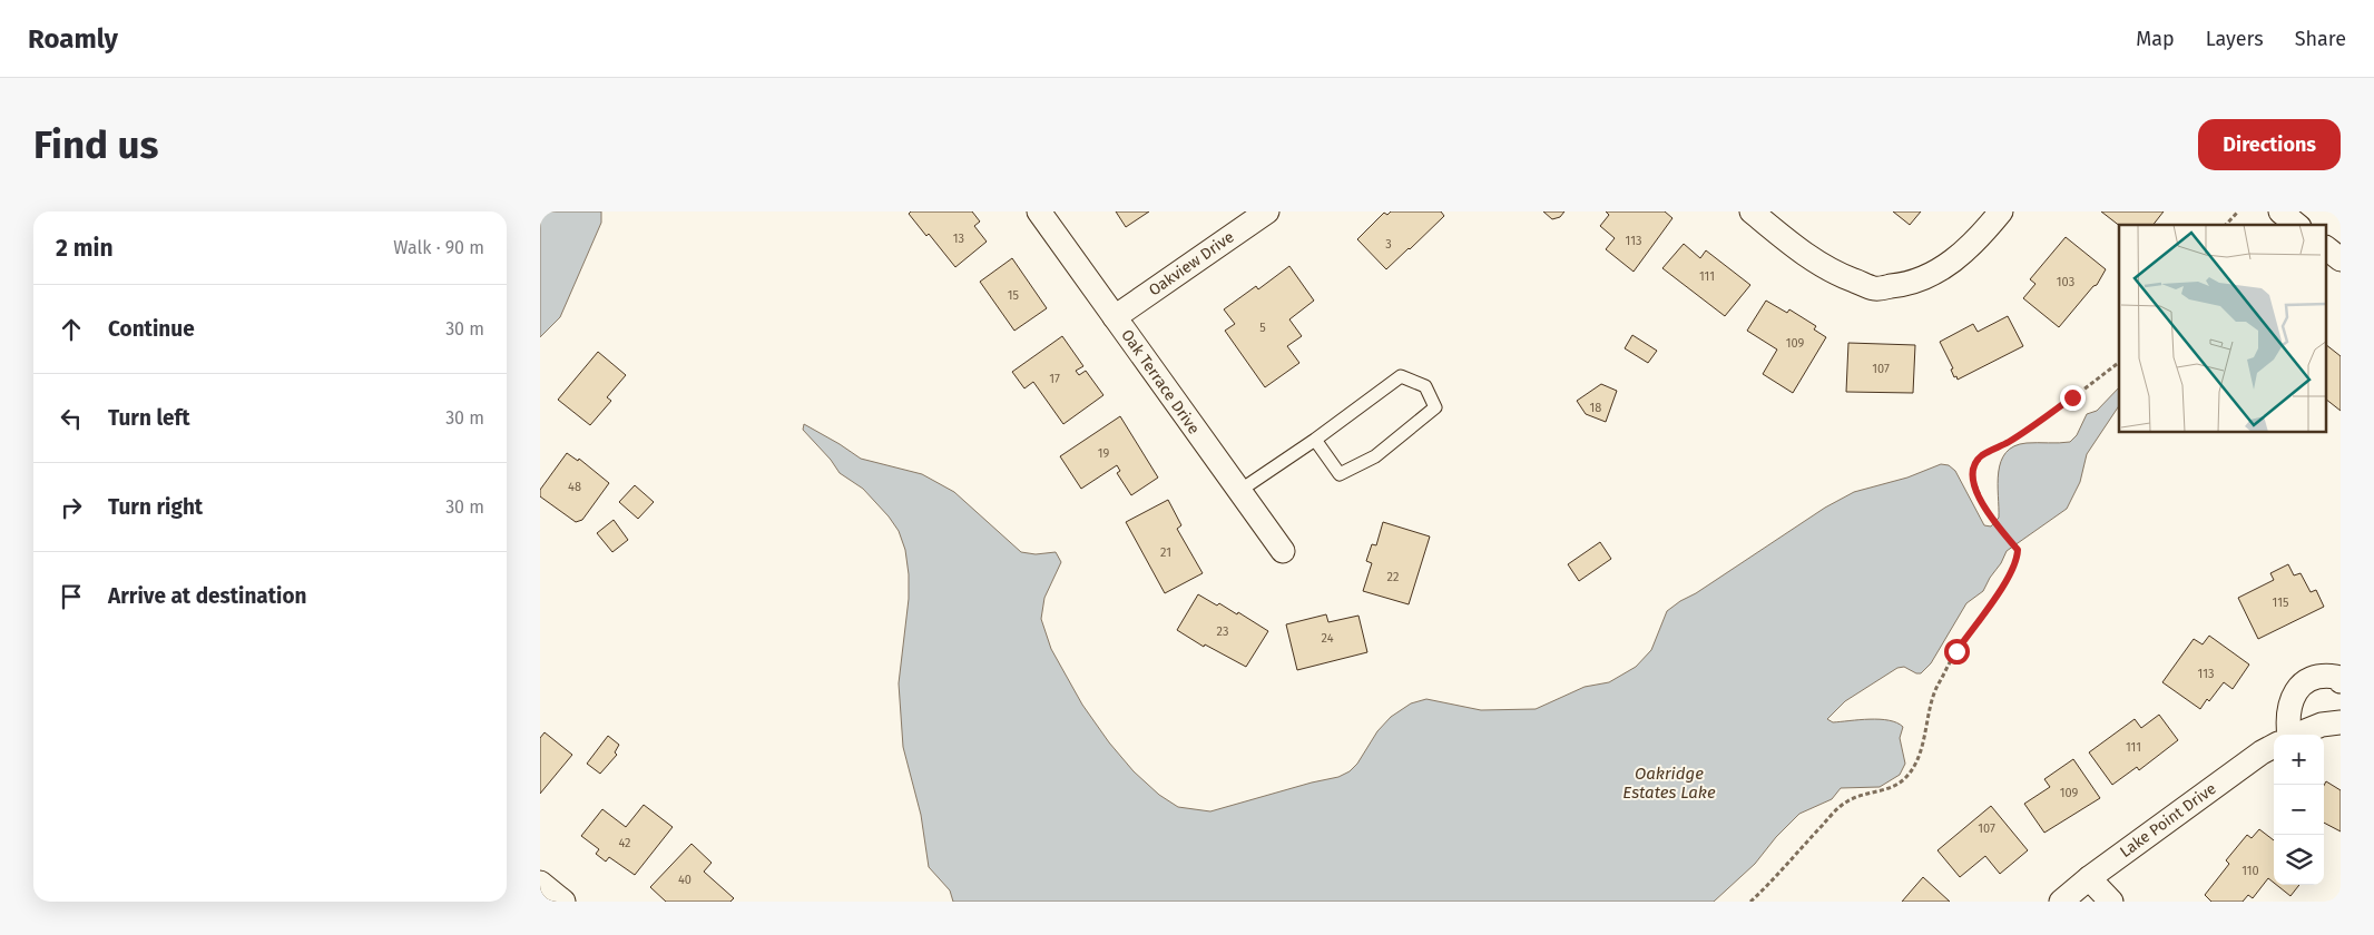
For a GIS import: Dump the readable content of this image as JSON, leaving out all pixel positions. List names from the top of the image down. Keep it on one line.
{"streets":{"street":["Oakview Drive","Oak Terrace Drive","Lake Point Drive"]},"crossings":[["Oakview Drive","Oak Terrace Drive"]],"water":["Oakridge Estates Lake"],"house_numbers":["13","113","3","111","103","15","5","109","107","17","18","19","48","21","22","115","23","24","113","111","109","107","42","110","40"],"page":{"header":"Roamly","nav":["Map","Layers","Share"],"buttons":"Directions","title":"Find us","heading":["2 min","Walk · 90 m"],"list":[["Continue","30 m"],["Turn left","30 m"],["Turn right","30 m"],"Arrive at destination"],"map_buttons":["+","−"]}}
